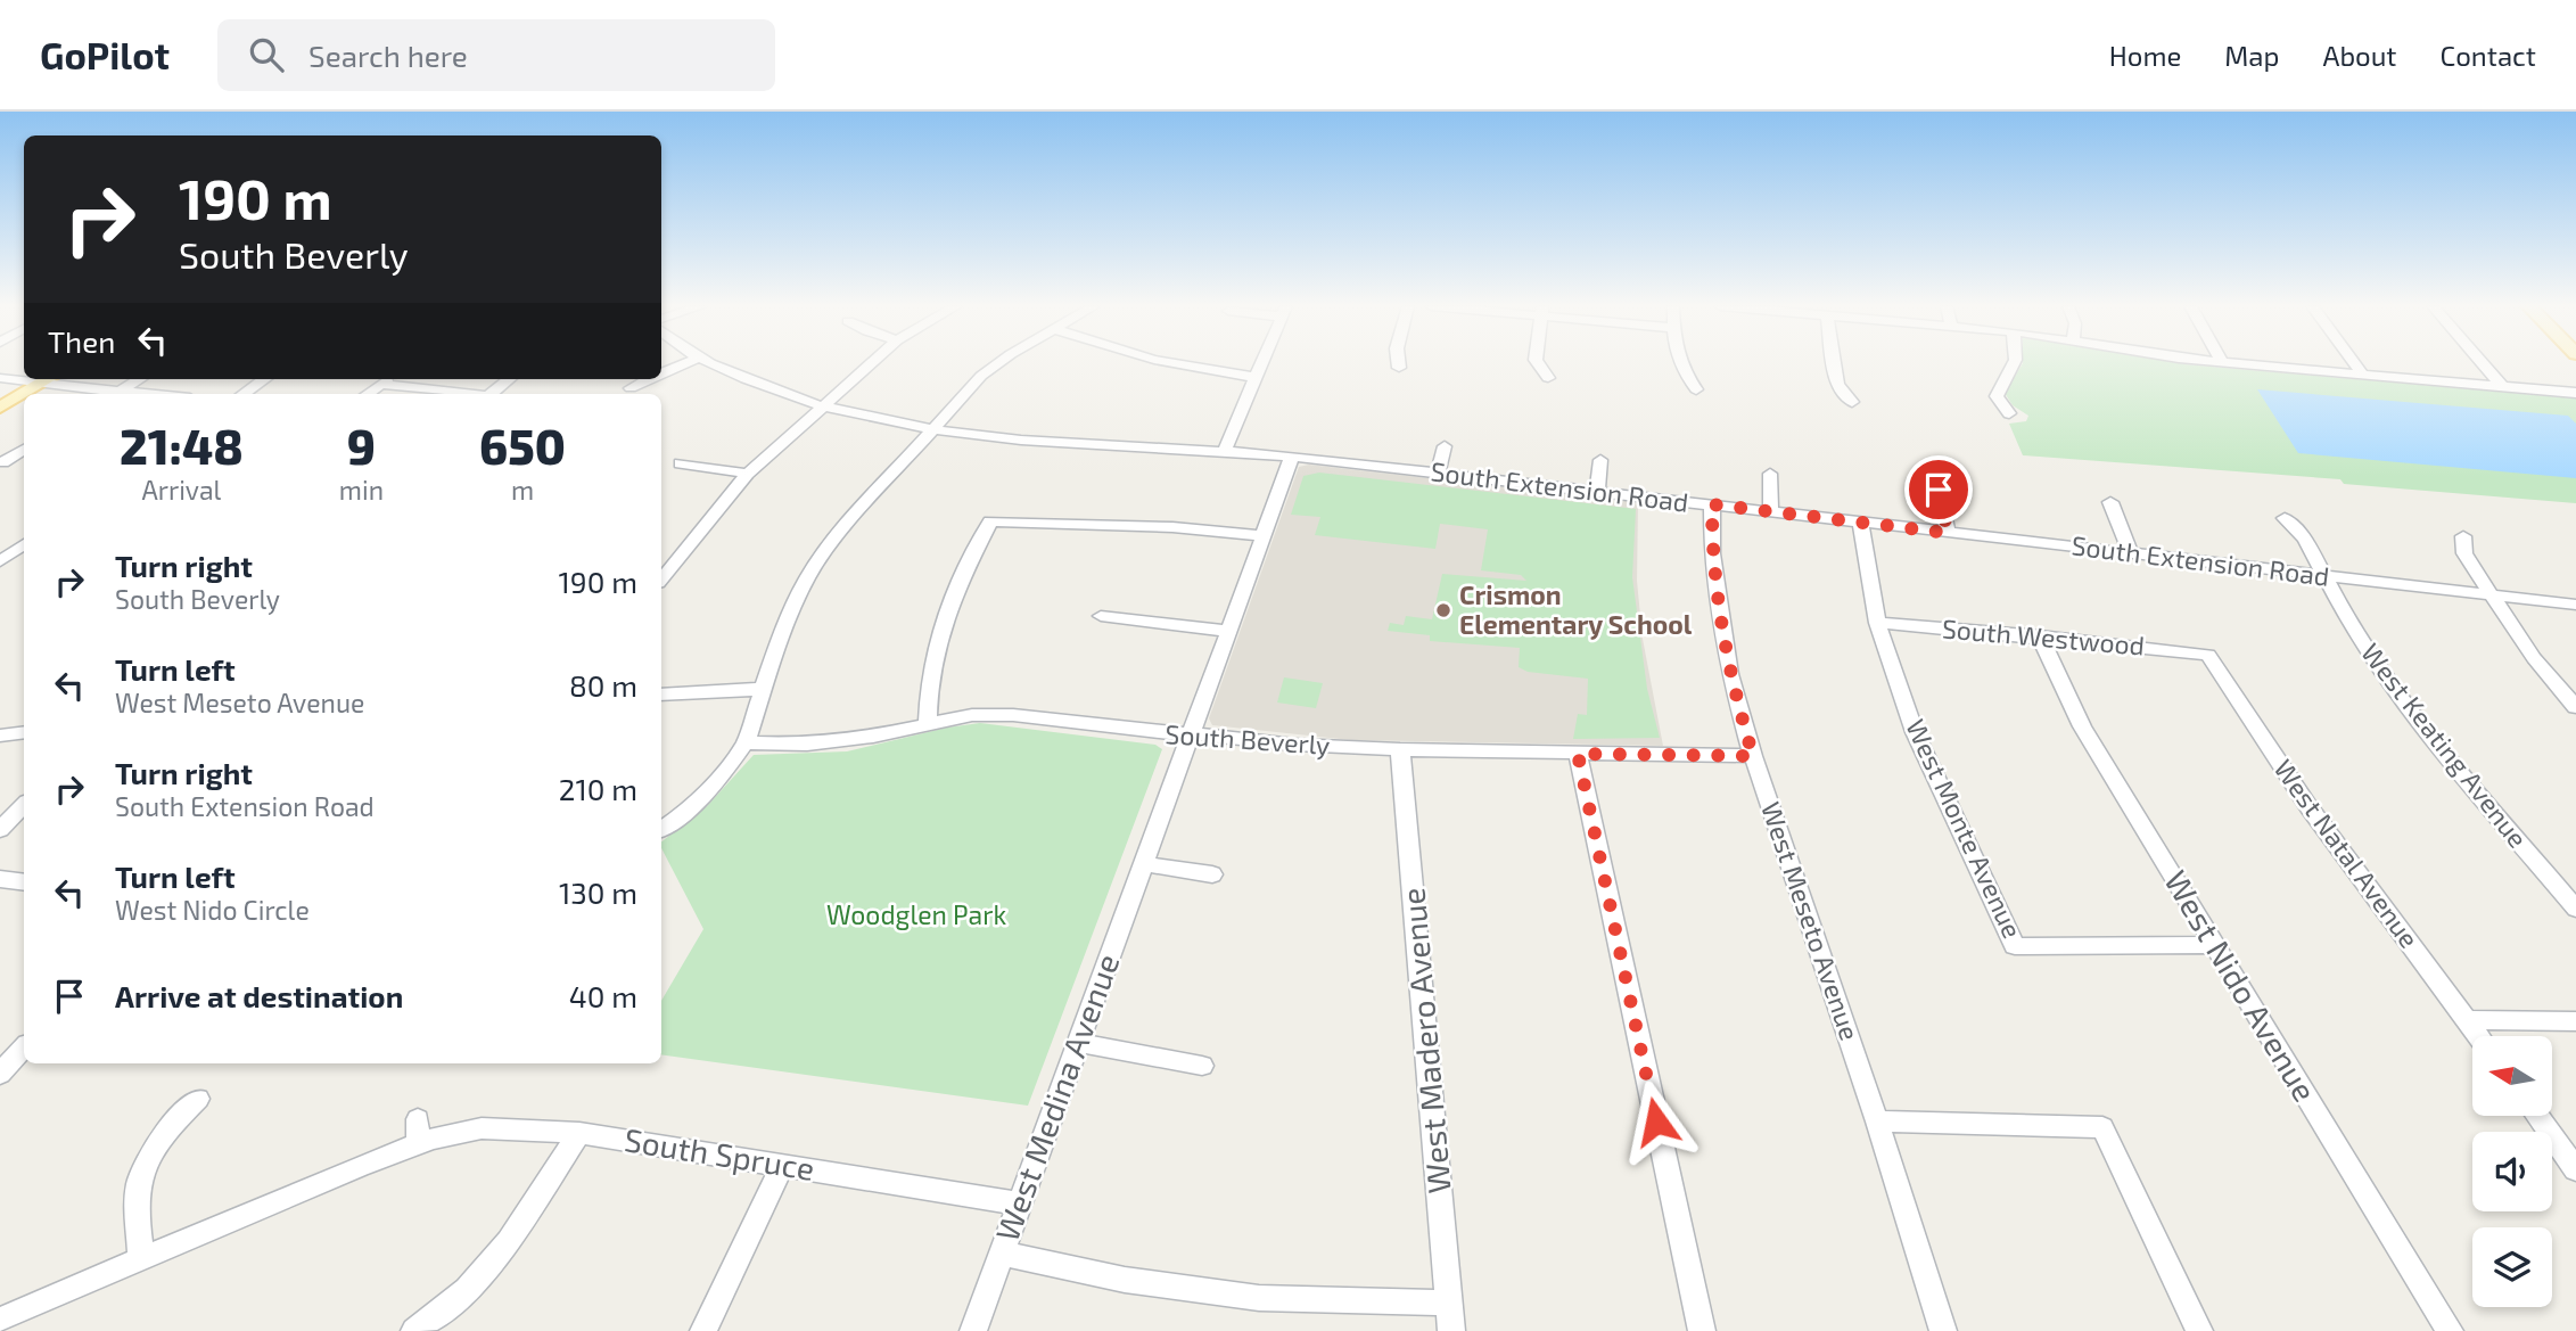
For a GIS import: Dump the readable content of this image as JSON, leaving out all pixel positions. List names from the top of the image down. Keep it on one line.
{"streets":{"street":["South Extension Road","South Westwood","South Beverly","West Keating Avenue","West Monte Avenue","West Natal Avenue","West Meseto Avenue","West Nido Avenue","West Madero Avenue","West Medina Avenue","South Spruce"]},"crossings":[["South Extension Road","West Keating Avenue"],["South Extension Road","West Monte Avenue"],["South Extension Road","West Meseto Avenue"],["South Extension Road","West Medina Avenue"],["South Westwood","West Monte Avenue"],["South Westwood","West Natal Avenue"],["South Westwood","West Nido Avenue"],["South Beverly","West Meseto Avenue"],["South Beverly","West Madero Avenue"],["South Beverly","West Medina Avenue"],["West Monte Avenue","West Nido Avenue"],["West Medina Avenue","South Spruce"]],"parks":["Woodglen Park"],"places":["Crismon Elementary School"],"north":"left","page":{"header":"GoPilot","search":"Search here","nav":["Home","Map","About","Contact"],"turn":["190 m","South Beverly"],"then":"Then","eta":["21:48","Arrival","9","min","650","m"],"list":[{"name":"Turn right","note":"South Beverly","value":"190 m"},{"name":"Turn left","note":"West Meseto Avenue","value":"80 m"},{"name":"Turn right","note":"South Extension Road","value":"210 m"},{"name":"Turn left","note":"West Nido Circle","value":"130 m"},{"name":"Arrive at destination","value":"40 m"}]}}
